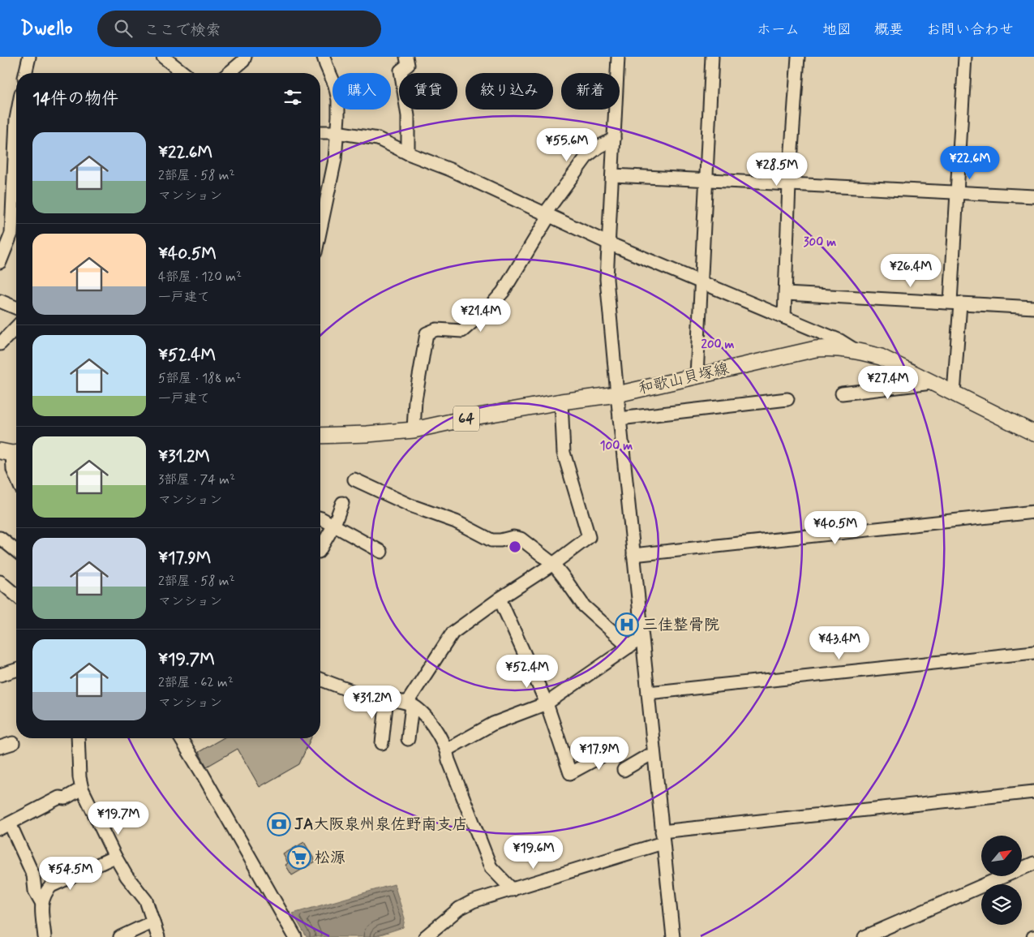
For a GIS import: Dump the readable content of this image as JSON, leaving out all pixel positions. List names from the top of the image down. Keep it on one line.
{"streets":{"main road":["和歌山貝塚線","64"]},"places":{"hospital":["三佳整骨院"],"bank":["JA大阪泉州泉佐野南支店"],"supermarket":["松源"]},"north":"top right","page":{"header":"Dwello","search":"ここで検索","nav":["ホーム","地図","概要","お問い合わせ"],"chip":["購入","賃貸","絞り込み","新着"],"heading":"14件の物件","list":[{"name":"¥22.6M","note":"2部屋 · 58 m² · マンション"},{"name":"¥40.5M","note":"4部屋 · 120 m² · 一戸建て"},{"name":"¥52.4M","note":"5部屋 · 188 m² · 一戸建て"},{"name":"¥31.2M","note":"3部屋 · 74 m² · マンション"},{"name":"¥17.9M","note":"2部屋 · 58 m² · マンション"},{"name":"¥19.7M","note":"2部屋 · 62 m² · マンション"}],"price":["¥55.6M","¥22.6M","¥28.5M","¥26.4M","¥21.4M","¥27.4M","¥40.5M","¥43.4M","¥52.4M","¥31.2M","¥17.9M","¥19.7M","¥19.6M","¥54.5M"]},"rings":["300 m","200 m","100 m"]}
